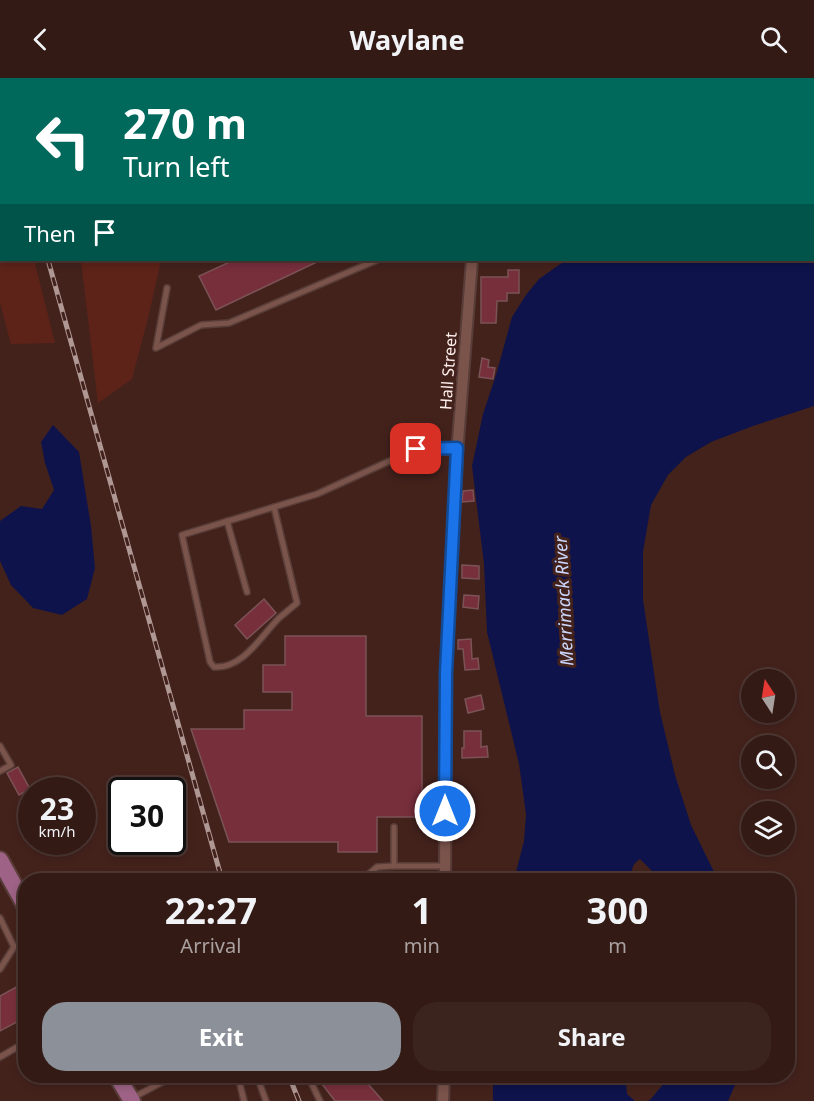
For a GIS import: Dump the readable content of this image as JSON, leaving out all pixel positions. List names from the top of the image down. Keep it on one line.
{"streets":{"street":["Hall Street"]},"water":["Merrimack River"],"north":"top","page":{"header":"Waylane","turn":["270 m","Turn left"],"then":"Then","speed":"23 km/h","limit":"30","eta":["22:27","Arrival","1","min","300","m"],"buttons":["Exit","Share"]}}
